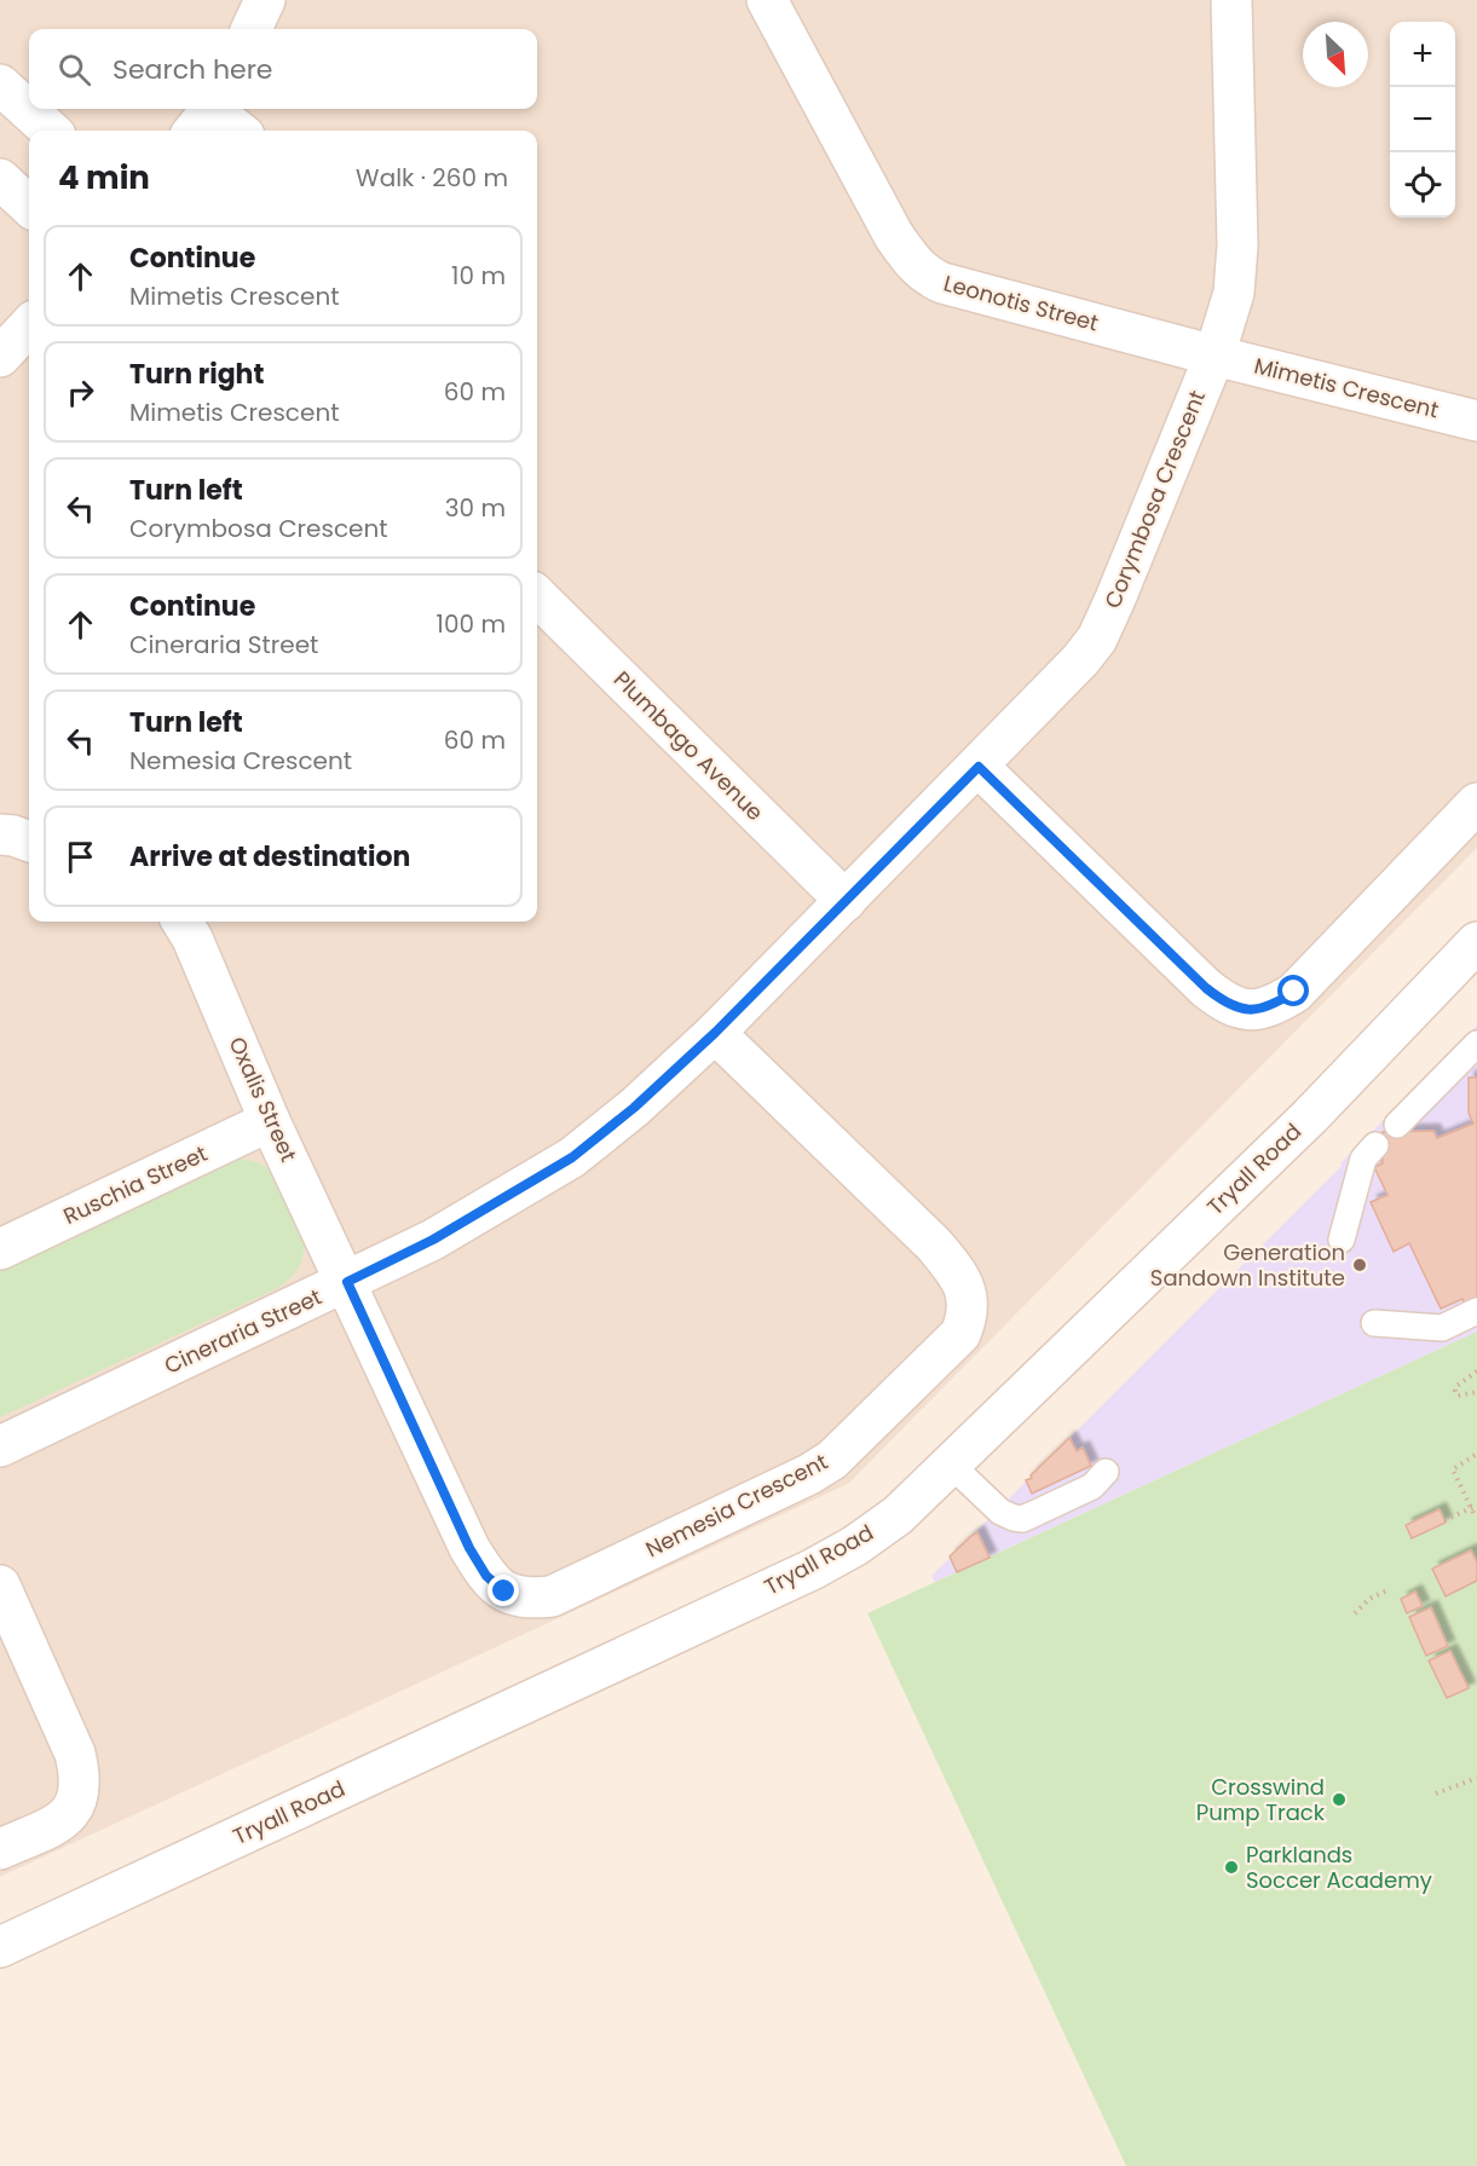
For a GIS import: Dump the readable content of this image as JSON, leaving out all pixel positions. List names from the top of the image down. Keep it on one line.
{"streets":{"street":["Leonotis Street","Mimetis Crescent","Corymbosa Crescent","Plumbago Avenue","Oxalis Street","Tryall Road","Ruschia Street","Cineraria Street","Nemesia Crescent"]},"crossings":[["Leonotis Street","Mimetis Crescent"],["Leonotis Street","Corymbosa Crescent"],["Mimetis Crescent","Corymbosa Crescent"],["Corymbosa Crescent","Plumbago Avenue"],["Corymbosa Crescent","Cineraria Street"],["Plumbago Avenue","Cineraria Street"],["Oxalis Street","Ruschia Street"],["Oxalis Street","Cineraria Street"],["Oxalis Street","Nemesia Crescent"],["Cineraria Street","Nemesia Crescent"]],"places":["Generation Sandown Institute","Crosswind Pump Track","Parklands Soccer Academy"],"north":"bottom right","page":{"map_buttons":["+","−"],"search":"Search here","heading":["4 min","Walk · 260 m"],"list":[["Continue","Mimetis Crescent","10 m"],["Turn right","Mimetis Crescent","60 m"],["Turn left","Corymbosa Crescent","30 m"],["Continue","Cineraria Street","100 m"],["Turn left","Nemesia Crescent","60 m"],"Arrive at destination"]}}
